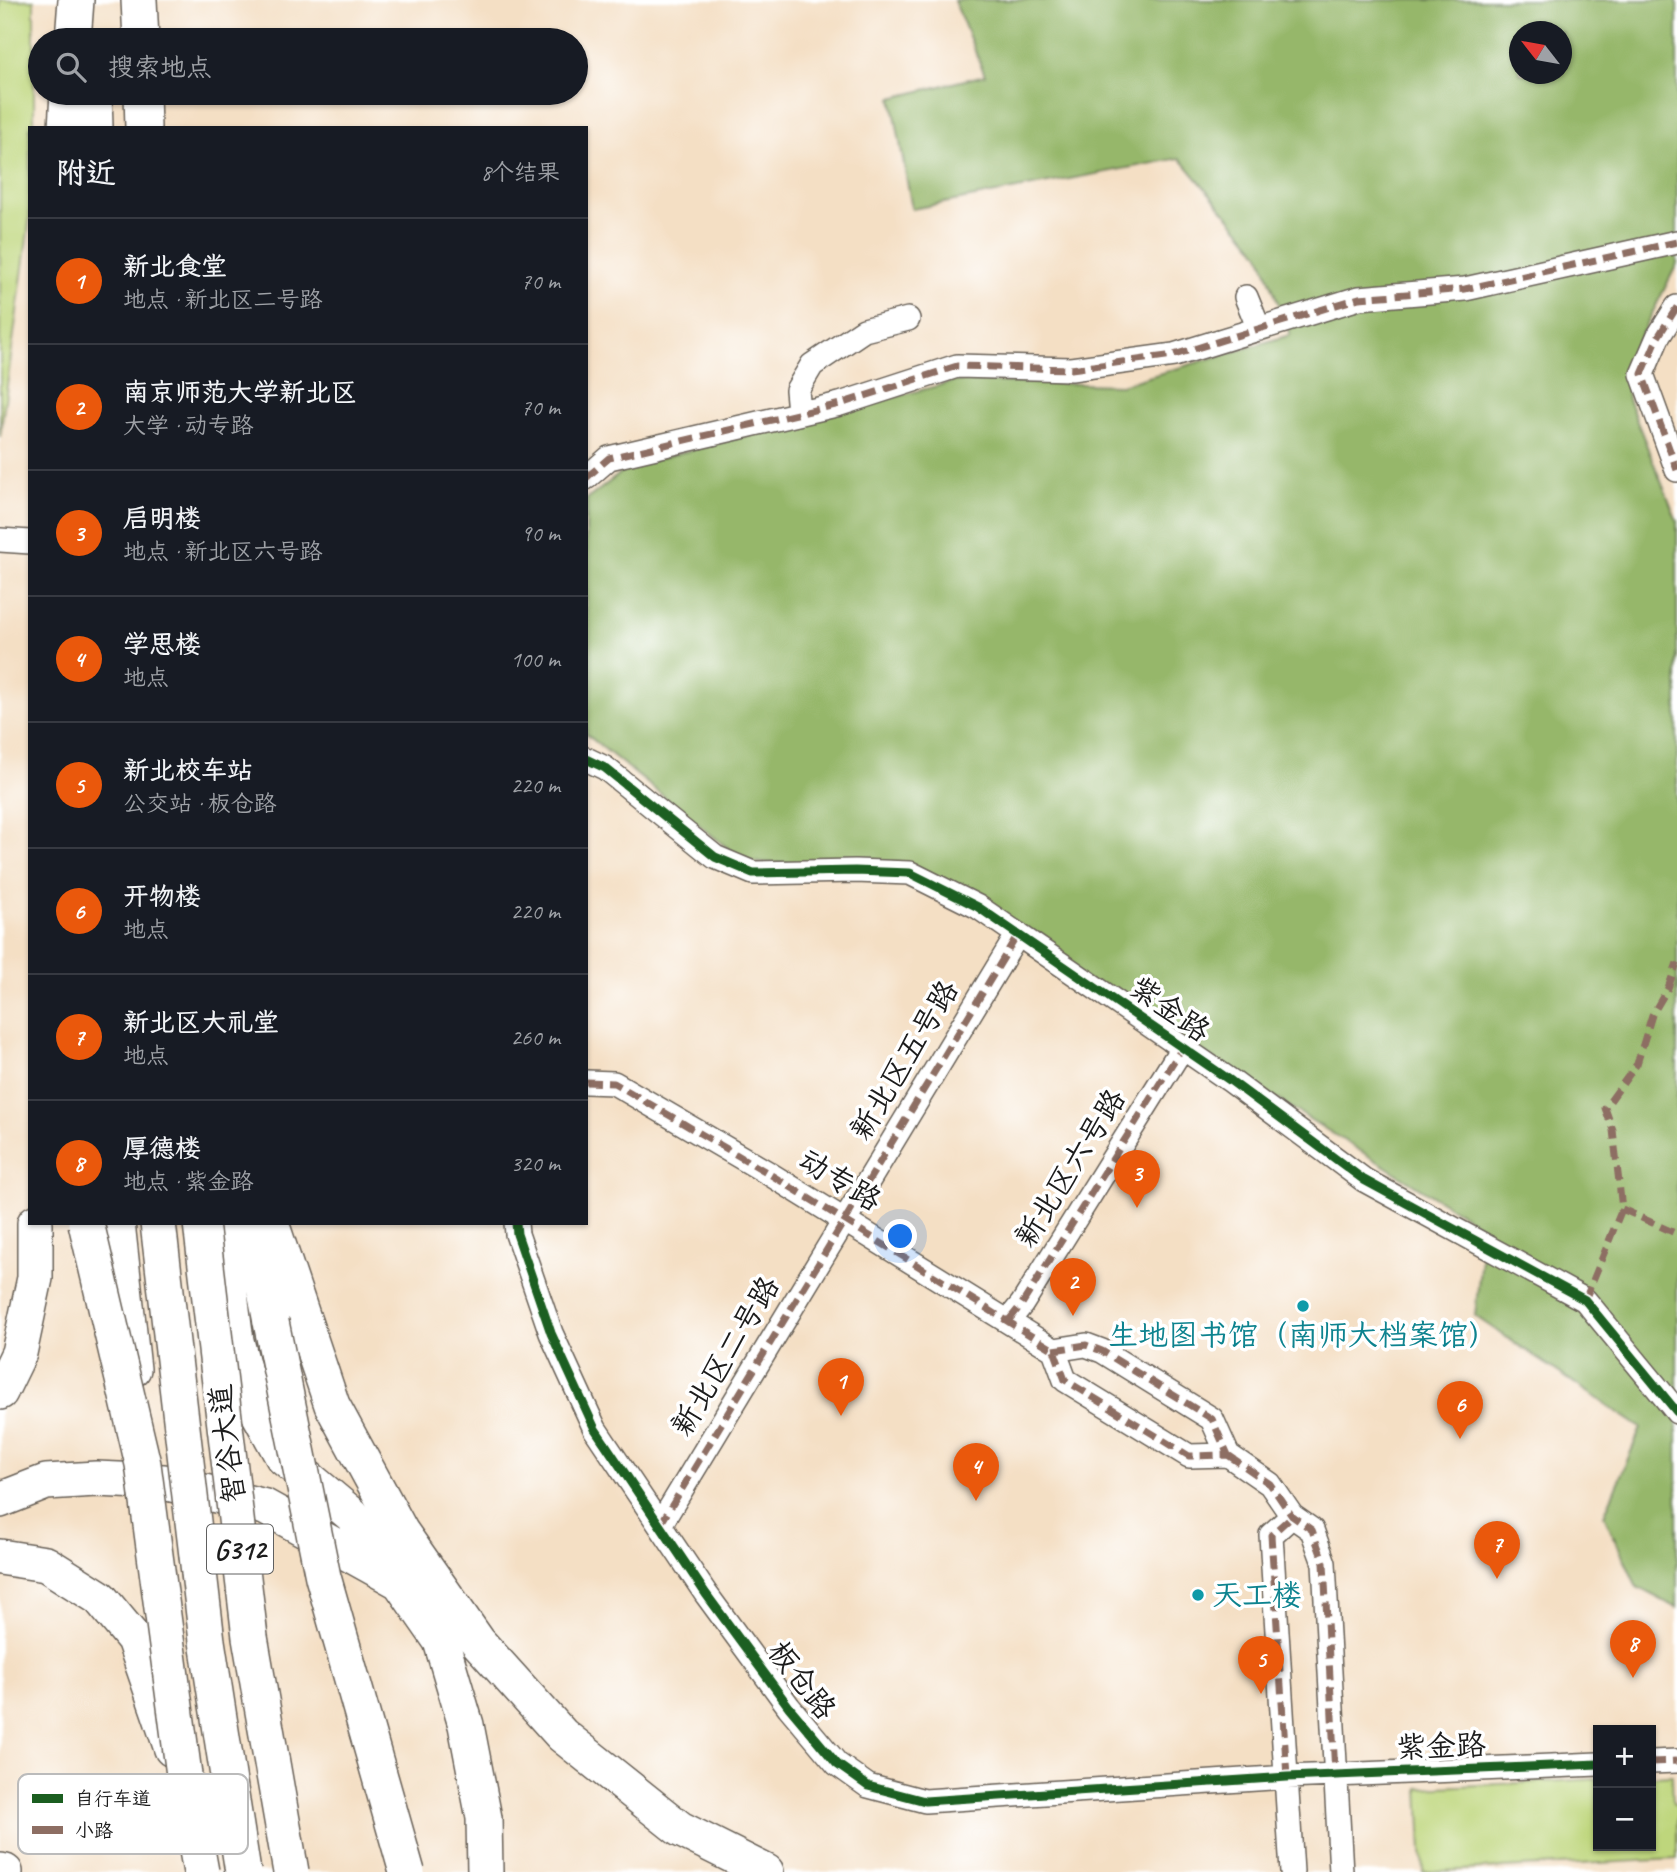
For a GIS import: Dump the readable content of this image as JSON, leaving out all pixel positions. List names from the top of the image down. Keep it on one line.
{"streets":{"highway":["智谷大道","G312"],"street":["紫金路","新北区五号路","新北区六号路","动专路","新北区二号路","板仓路"]},"crossings":[["紫金路","新北区五号路"],["紫金路","新北区六号路"],["紫金路","板仓路"],["新北区五号路","动专路"],["新北区五号路","新北区二号路"],["新北区六号路","动专路"],["动专路","新北区二号路"],["新北区二号路","板仓路"]],"places":["生地图书馆（南师大档案馆）","天工楼"],"legend":["自行车道","小路"],"north":"top left","page":{"search":"搜索地点","heading":["附近","8个结果"],"list":[{"mark":"1","name":"新北食堂","note":"地点 · 新北区二号路","value":"70 m"},{"mark":"2","name":"南京师范大学新北区","note":"大学 · 动专路","value":"70 m"},{"mark":"3","name":"启明楼","note":"地点 · 新北区六号路","value":"90 m"},{"mark":"4","name":"学思楼","note":"地点","value":"100 m"},{"mark":"5","name":"新北校车站","note":"公交站 · 板仓路","value":"220 m"},{"mark":"6","name":"开物楼","note":"地点","value":"220 m"},{"mark":"7","name":"新北区大礼堂","note":"地点","value":"260 m"},{"mark":"8","name":"厚德楼","note":"地点 · 紫金路","value":"320 m"}],"pins":["3","2","1","6","4","7","8","5"],"map_buttons":["+","−"]}}
